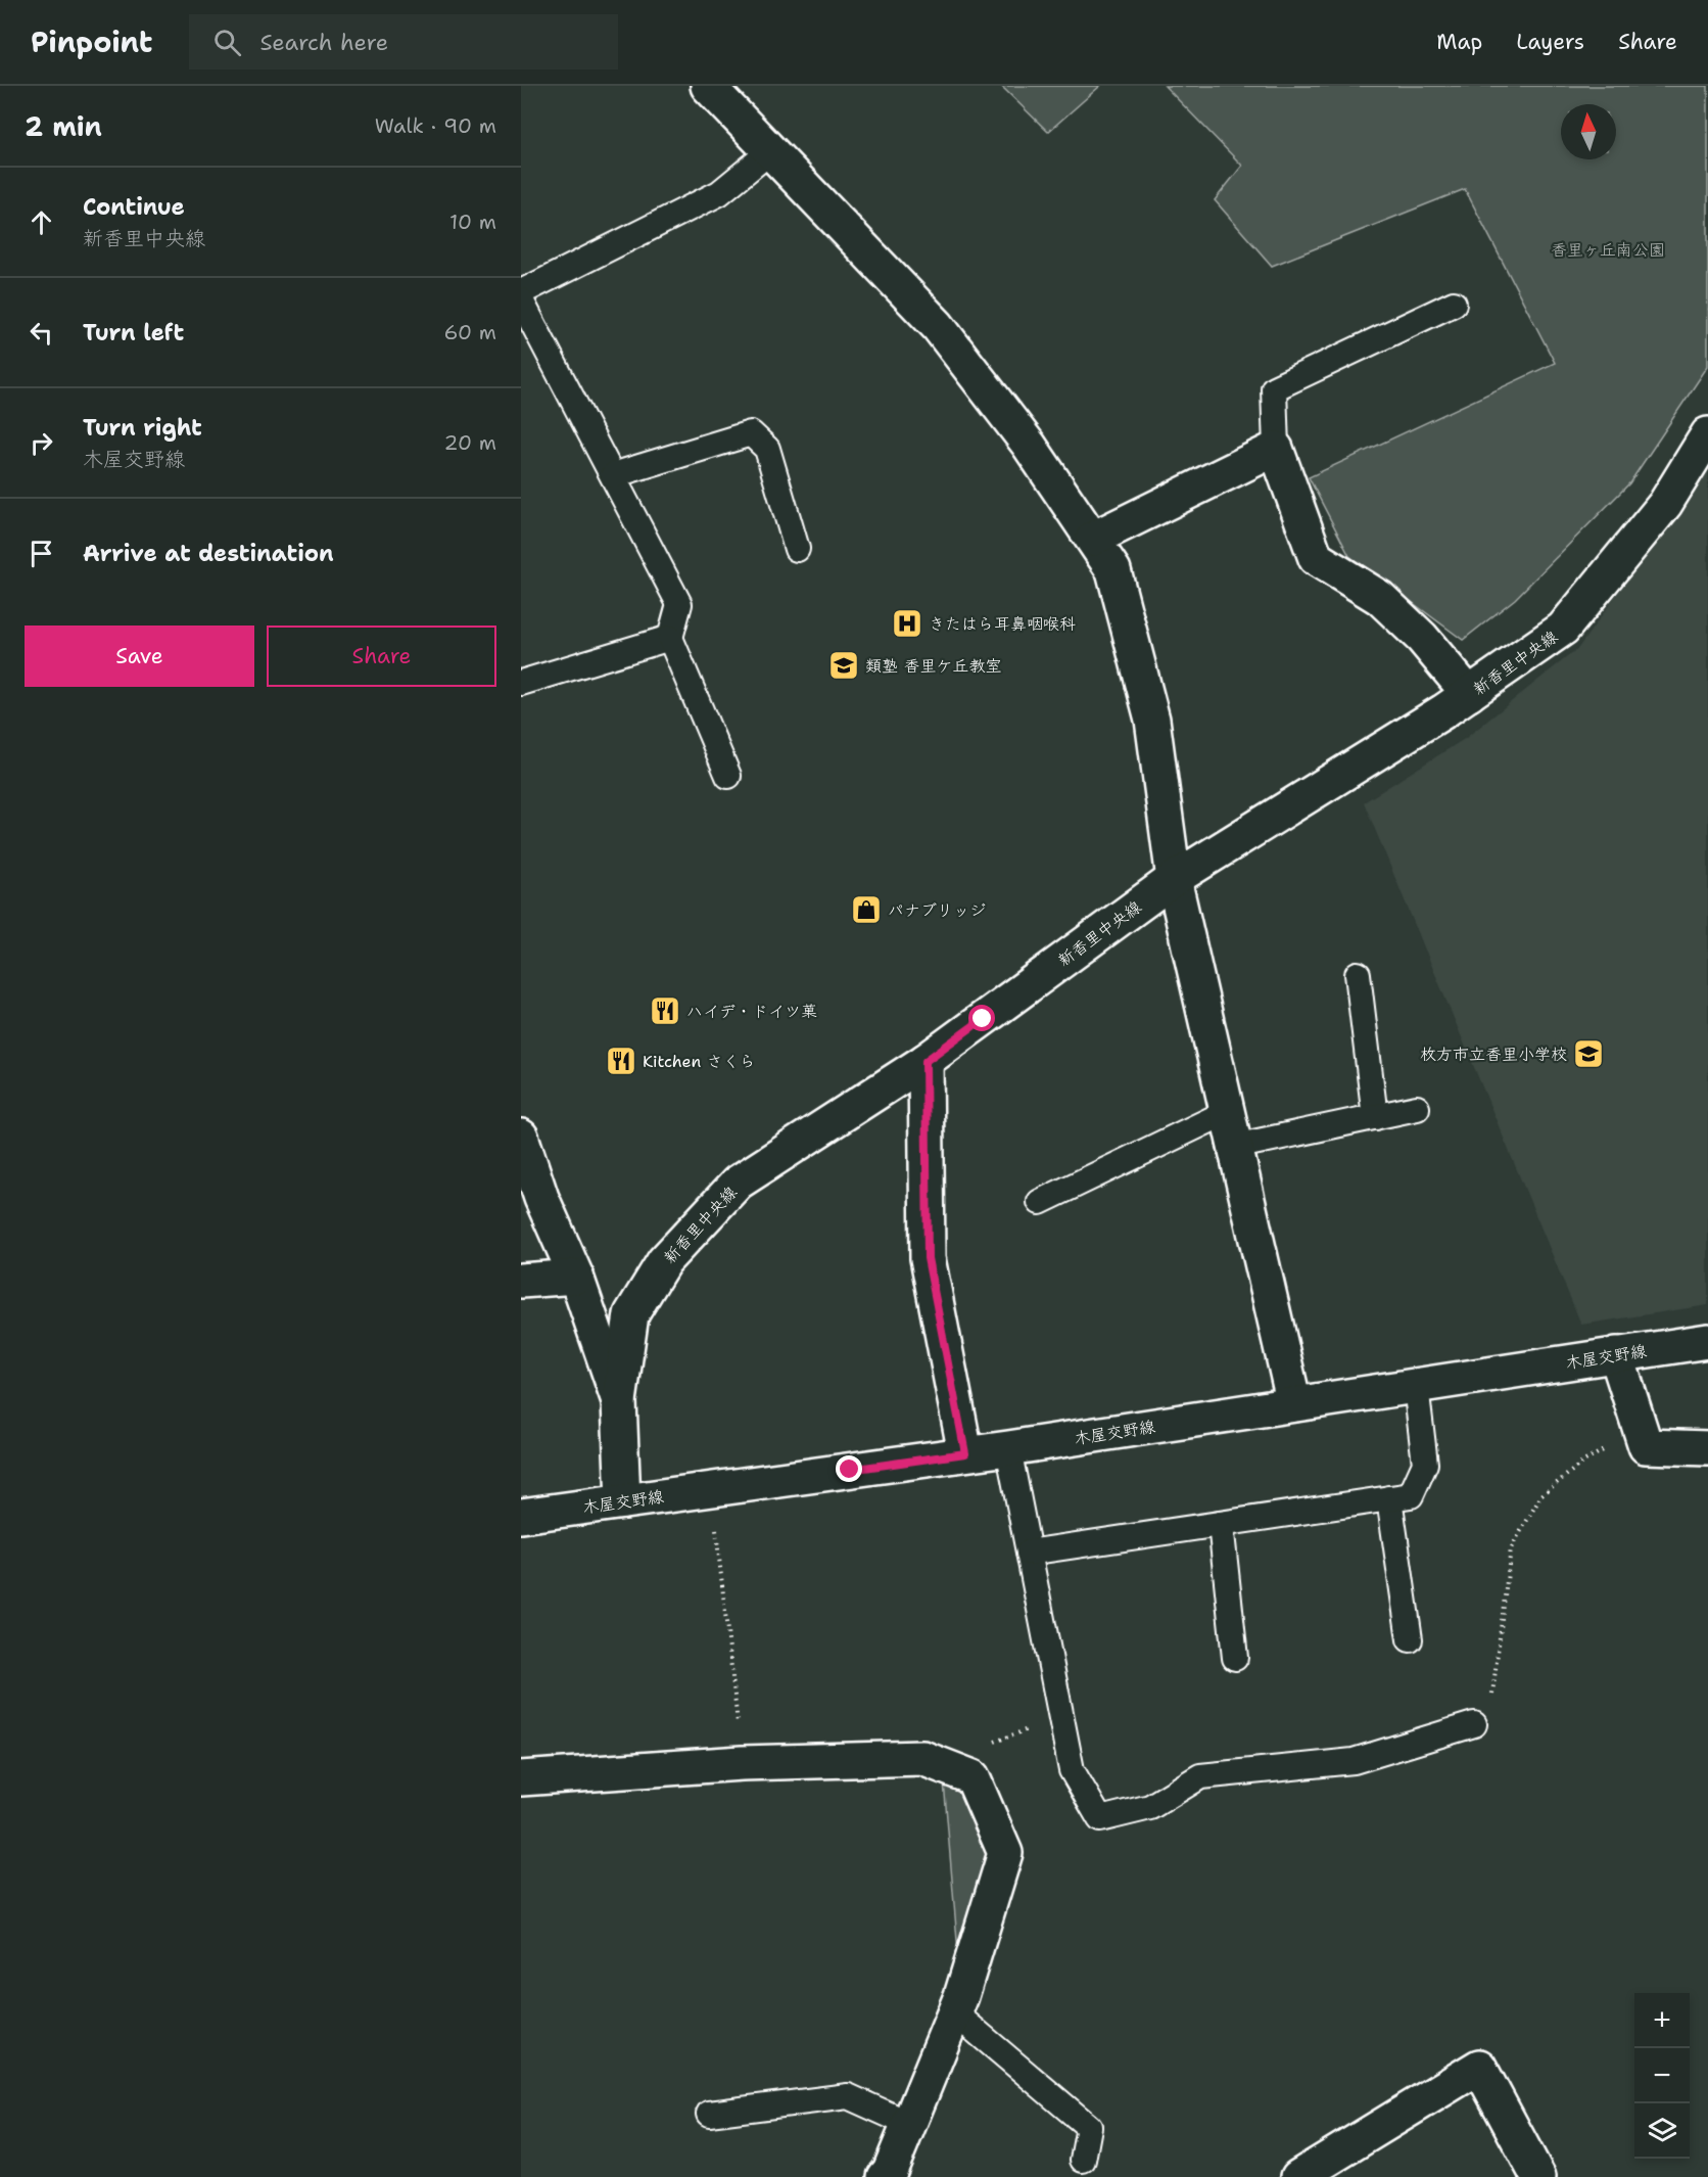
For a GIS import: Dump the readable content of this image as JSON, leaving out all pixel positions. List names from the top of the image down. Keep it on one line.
{"streets":{"street":["新香里中央線","木屋交野線"]},"crossings":[["新香里中央線","木屋交野線"]],"parks":["香里ヶ丘南公園"],"places":{"hospital":["きたはら耳鼻咽喉科"],"school or university":["類塾 香里ケ丘教室","枚方市立香里小学校"],"shop":["パナブリッジ"],"restaurant":["ハイデ・ドイツ菓","Kitchen さくら"]},"north":"top","page":{"header":"Pinpoint","search":"Search here","nav":["Map","Layers","Share"],"heading":["2 min","Walk · 90 m"],"list":[["Continue","新香里中央線","10 m"],["Turn left","60 m"],["Turn right","木屋交野線","20 m"],"Arrive at destination"],"buttons":["Save","Share"],"map_buttons":["+","−"]}}
